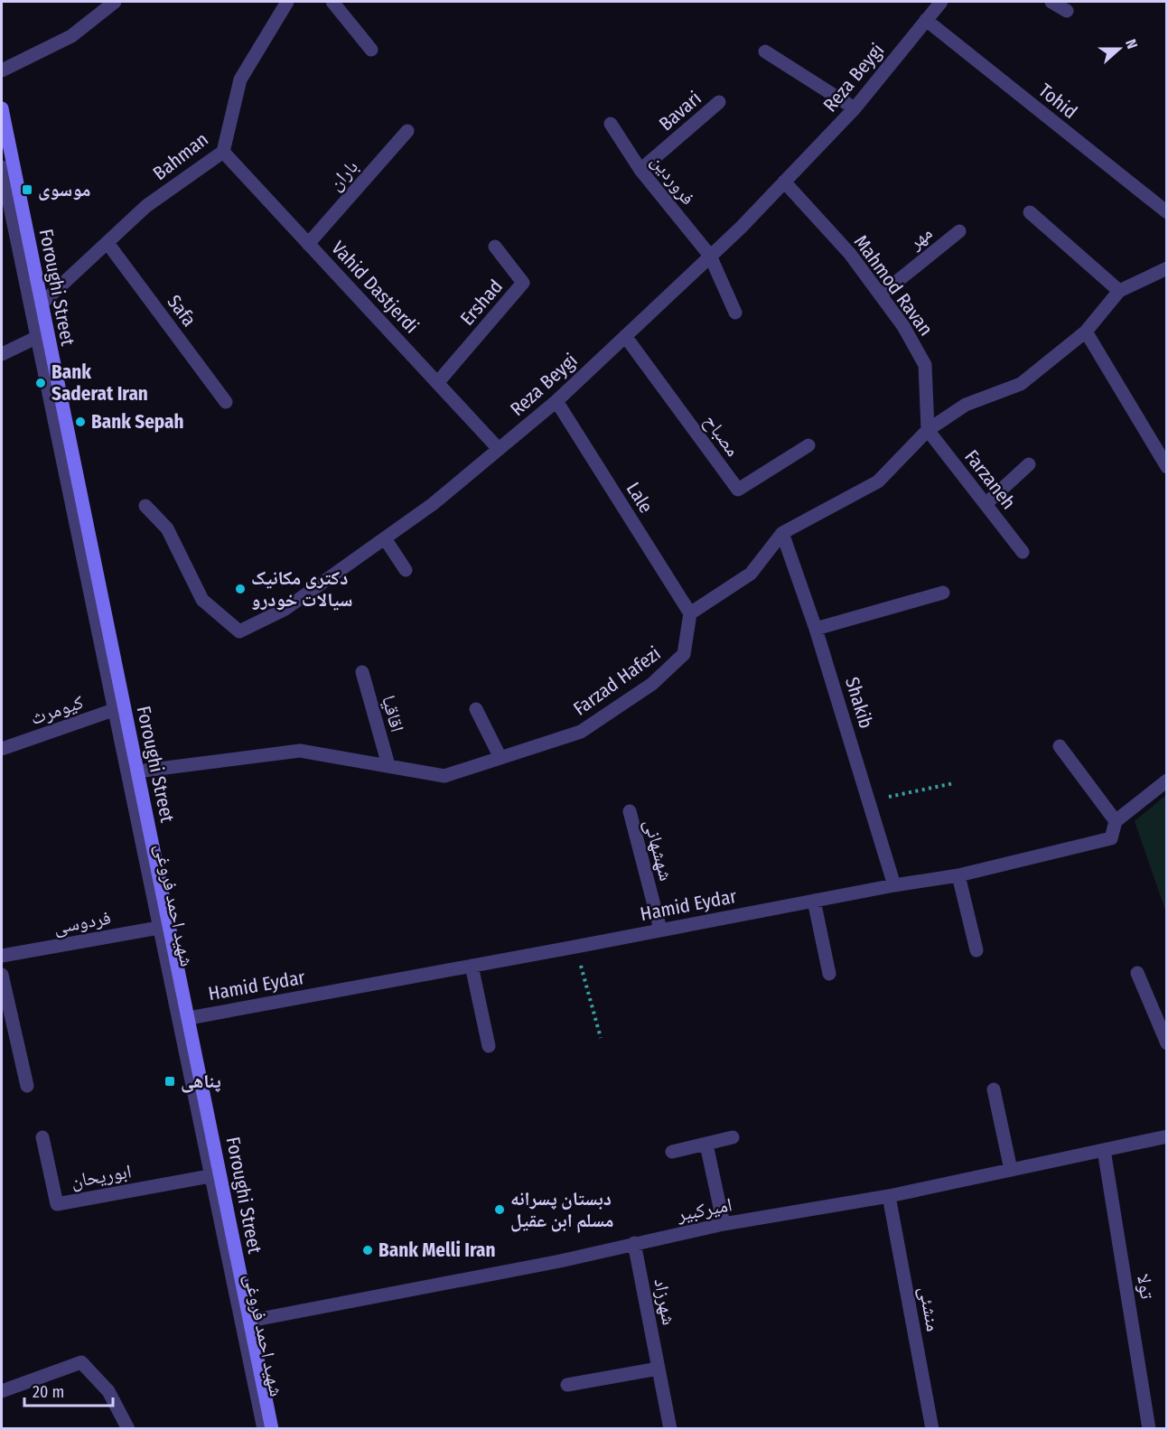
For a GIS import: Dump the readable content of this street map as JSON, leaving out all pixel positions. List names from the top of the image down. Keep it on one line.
{"streets":{"main road":["Foroughi Street"],"street":["Reza Beygi","Tohid","Bavari","Bahman","باران","فروردین","مهر","Mahmod Ravan","Vahid Dastjerdi","Ershad","Safa","مصباح","Farzaneh","Lale","Farzad Hafezi","Shakib","کیومرث","اقاقیا","شهشهانی","شهید احمد فروغی","Hamid Eydar","فردوسی","ابوریحان","امیرکبیر","تولا","شهرزاد","منشئی"]},"crossings":[["Reza Beygi","Tohid"],["Reza Beygi","فروردین"],["Reza Beygi","Mahmod Ravan"],["Reza Beygi","Vahid Dastjerdi"],["Reza Beygi","مصباح"],["Reza Beygi","Lale"],["Bavari","فروردین"],["Bahman","Foroughi Street"],["Bahman","Vahid Dastjerdi"],["Bahman","Safa"],["باران","Vahid Dastjerdi"],["مهر","Mahmod Ravan"],["Mahmod Ravan","Farzaneh"],["Foroughi Street","Farzad Hafezi"],["Foroughi Street","کیومرث"],["Foroughi Street","شهید احمد فروغی"],["Foroughi Street","Hamid Eydar"],["Foroughi Street","فردوسی"],["Foroughi Street","ابوریحان"],["Foroughi Street","امیرکبیر"],["Vahid Dastjerdi","Ershad"],["Lale","Farzad Hafezi"],["Farzad Hafezi","اقاقیا"],["Shakib","Hamid Eydar"],["شهشهانی","Hamid Eydar"],["امیرکبیر","تولا"],["امیرکبیر","شهرزاد"],["امیرکبیر","منشئی"]],"places":{"transit":["موسوی","پناهی"],"other":["Bank Saderat Iran","Bank Sepah","دکتری مکانیک سیالات خودرو","دبستان پسرانه مسلم ابن عقیل","Bank Melli Iran"]},"scale_bar":"20 m","north":"right"}
